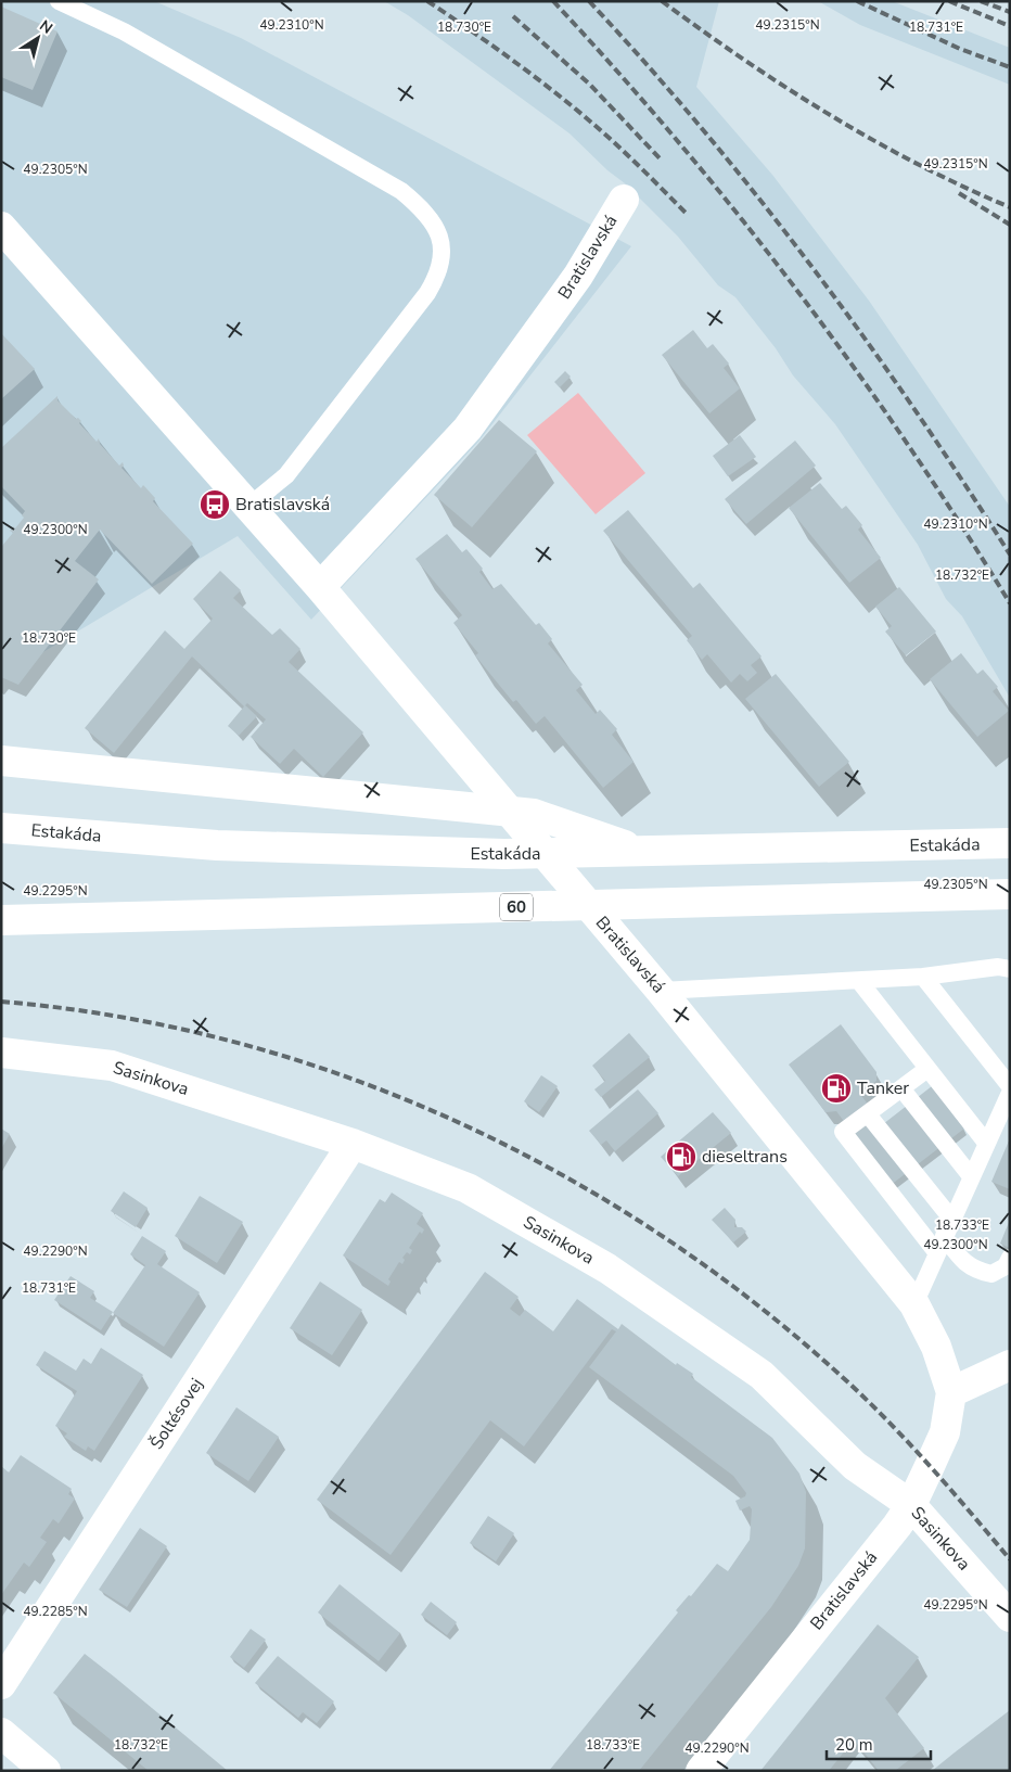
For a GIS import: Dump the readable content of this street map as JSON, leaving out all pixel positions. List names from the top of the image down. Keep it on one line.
{"streets":{"street":["Bratislavská","Estakáda","60","Sasinkova","Šoltésovej"]},"crossings":[["Bratislavská","Sasinkova"],["Sasinkova","Šoltésovej"]],"places":{"bus stop":["Bratislavská"],"fuel station":["Tanker","dieseltrans"]},"scale_bar":"20 m","north":"top right","coordinates":["49.2310°N","49.2315°N","18.730°E","18.731°E","49.2305°N","49.2300°N","18.732°E","49.2295°N","18.733°E","49.2290°N","49.2285°N"]}
